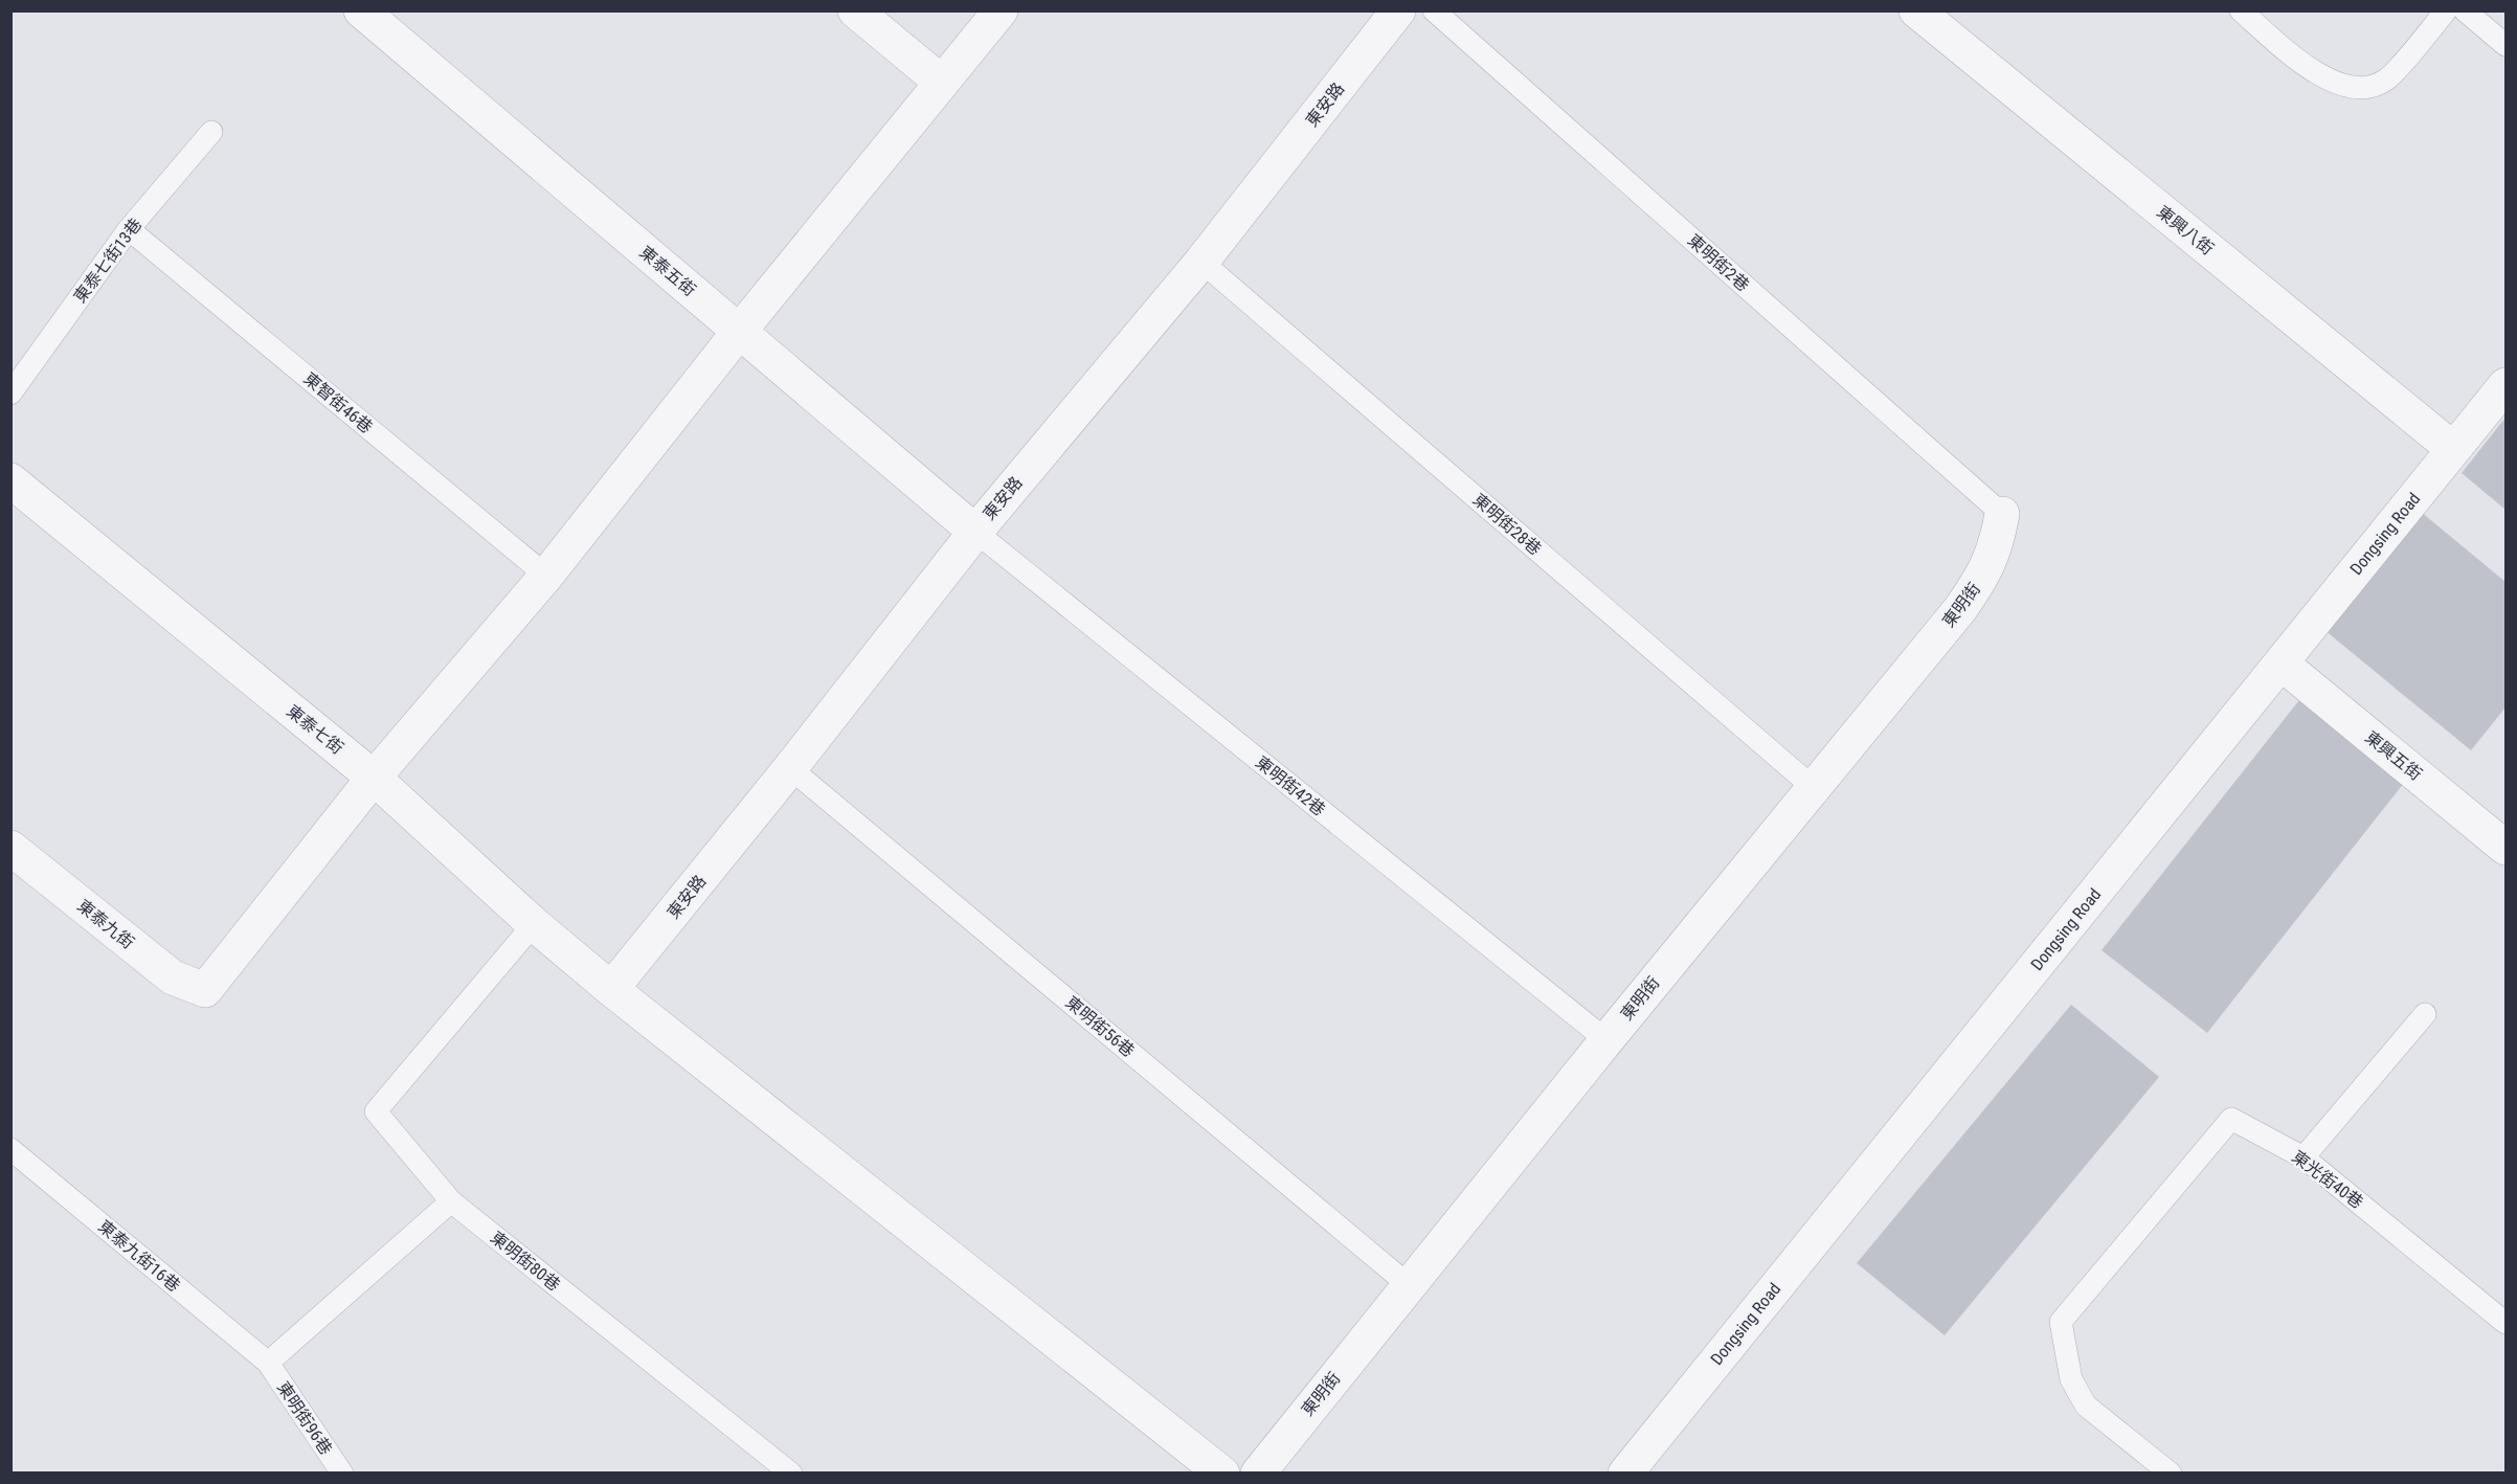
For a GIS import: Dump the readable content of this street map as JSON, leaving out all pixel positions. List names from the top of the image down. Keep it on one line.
{"streets":{"street":["東安路","東興八街","東泰五街","Dongsing Road","東明街","東泰七街","東興五街","東泰九街"],"lane":["東泰七街13巷","東明街2巷","東智街46巷","東明街28巷","東明街42巷","東明街56巷","東光街40巷","東泰九街16巷","東明街80巷","東明街96巷"]},"crossings":[["東安路","東泰五街"],["東安路","東明街28巷"],["東安路","東泰七街"],["東安路","東明街42巷"],["東安路","東明街56巷"],["東興八街","Dongsing Road"],["東泰七街13巷","東智街46巷"],["東明街2巷","東明街"],["東泰五街","東明街42巷"],["東明街28巷","東明街"],["Dongsing Road","東興五街"],["東明街","東明街42巷"],["東明街","東明街56巷"],["東泰七街","東泰九街"],["東泰七街","東明街80巷"],["東泰九街16巷","東明街96巷"]]}
